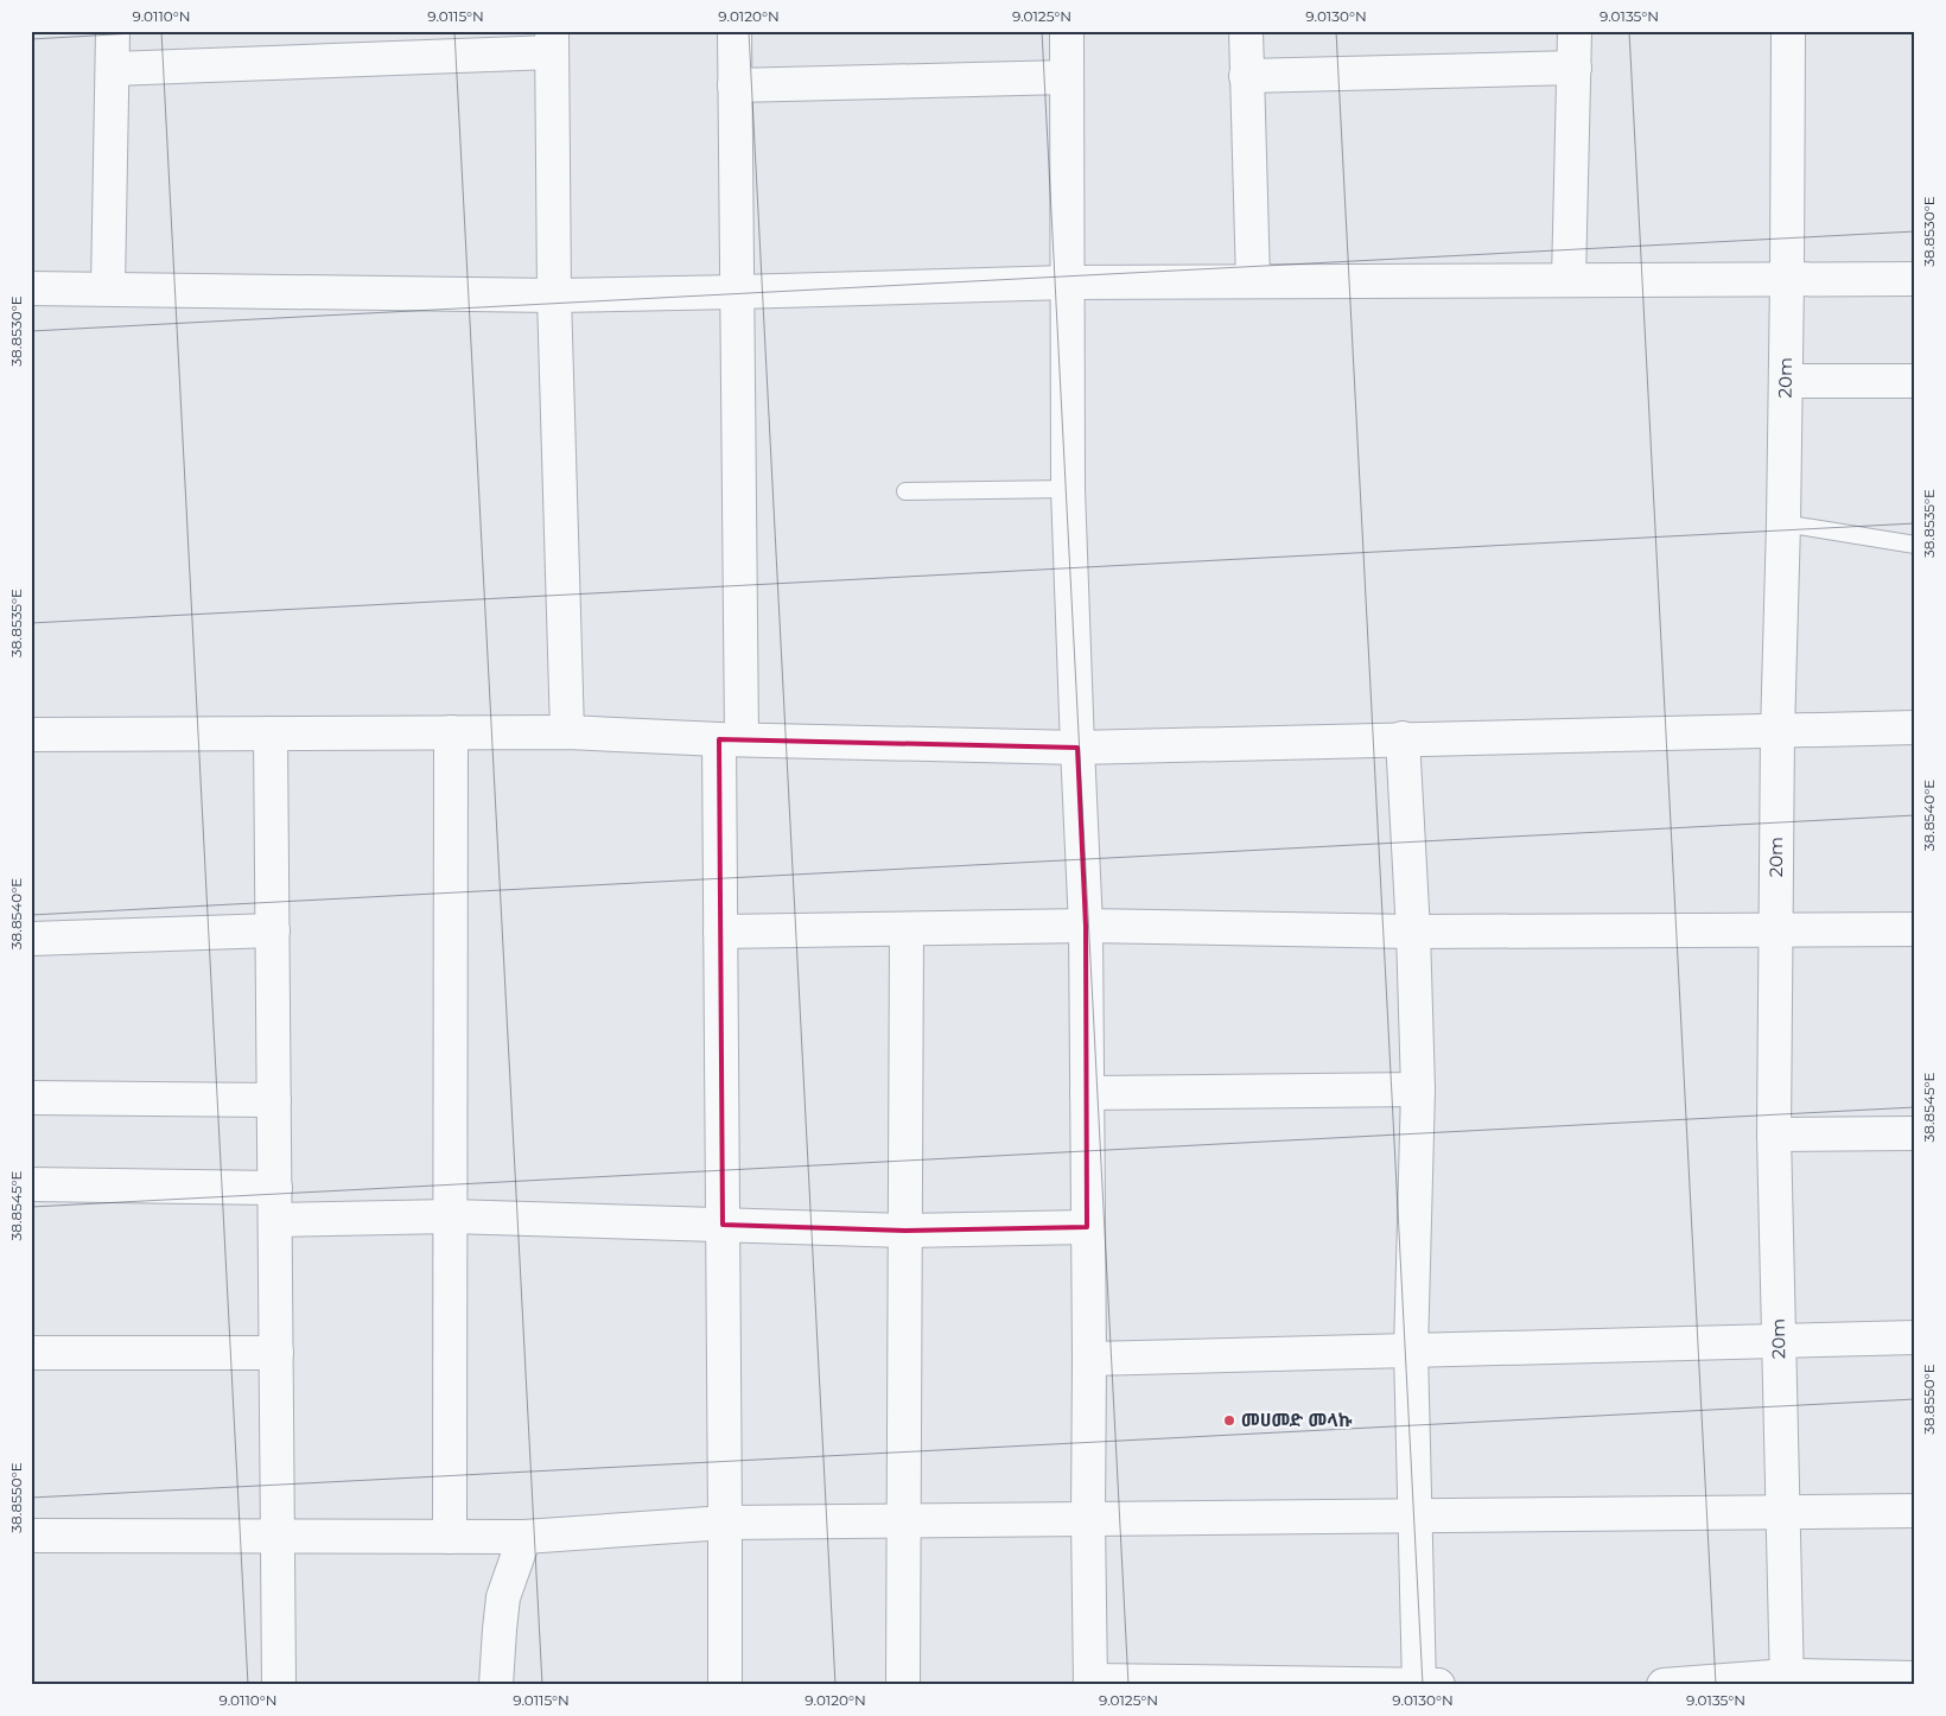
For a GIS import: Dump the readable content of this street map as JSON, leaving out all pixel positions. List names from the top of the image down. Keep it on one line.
{"streets":{"street":["20m"]},"places":["መሀመድ መላኩ"],"coordinates":["9.0110°N","9.0115°N","9.0120°N","9.0125°N","9.0130°N","9.0135°N","38.8530°E","38.8535°E","38.8540°E","38.8545°E","38.8550°E"]}
